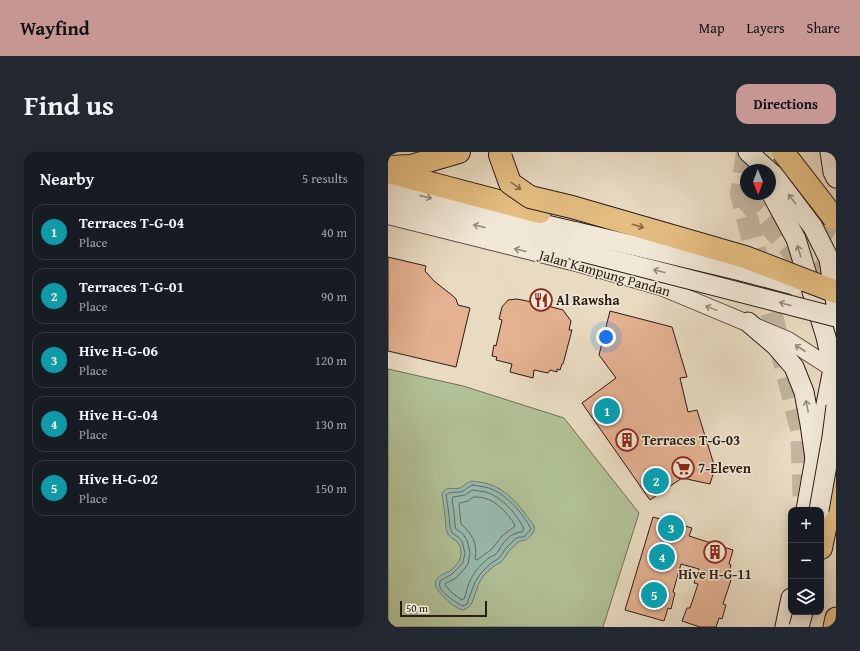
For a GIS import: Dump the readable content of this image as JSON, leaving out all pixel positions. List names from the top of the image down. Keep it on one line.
{"streets":{"main road":["Jalan Kampung Pandan"]},"places":{"restaurant":["Al Rawsha"],"building":["Terraces T-G-03","Hive H-G-11"],"supermarket":["7-Eleven"]},"scale_bar":"50 m","north":"bottom","page":{"header":"Wayfind","nav":["Map","Layers","Share"],"title":"Find us","buttons":"Directions","heading":["Nearby","5 results"],"list":[{"mark":"1","name":"Terraces T-G-04","note":"Place","value":"40 m"},{"mark":"2","name":"Terraces T-G-01","note":"Place","value":"90 m"},{"mark":"3","name":"Hive H-G-06","note":"Place","value":"120 m"},{"mark":"4","name":"Hive H-G-04","note":"Place","value":"130 m"},{"mark":"5","name":"Hive H-G-02","note":"Place","value":"150 m"}],"pins":["1","2","3","4","5"],"map_buttons":["+","−"],"scale":"50 m"}}
